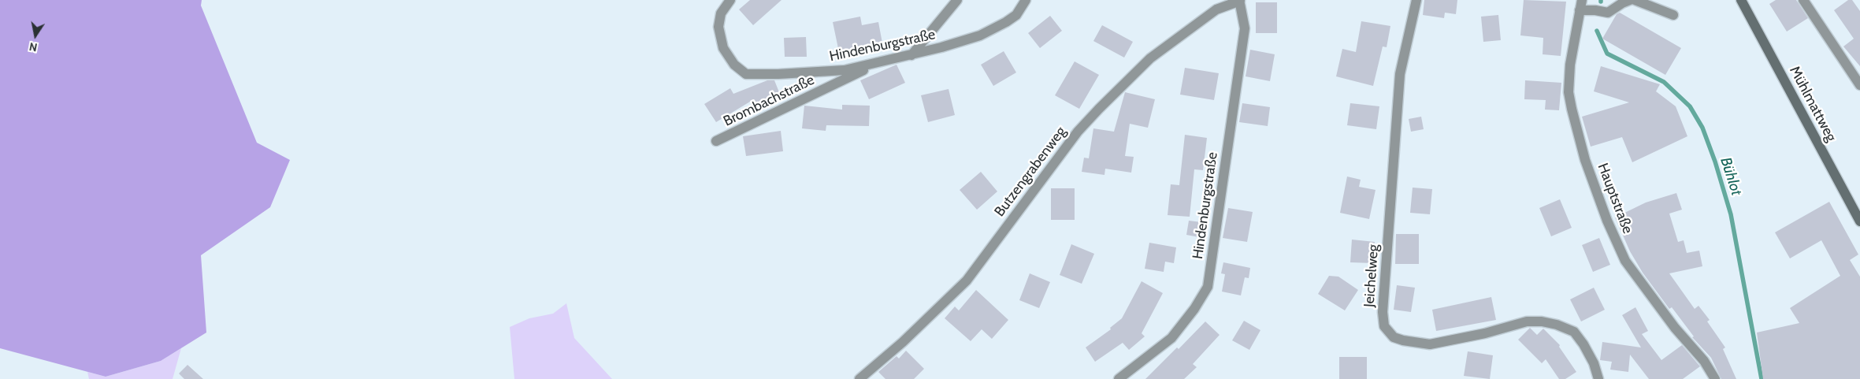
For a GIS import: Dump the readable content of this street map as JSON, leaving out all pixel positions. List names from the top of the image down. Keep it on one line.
{"streets":{"main road":["Mühlmattweg"],"street":["Hindenburgstraße","Brombachstraße","Butzengrabenweg","Hauptstraße","Jeichelweg"]},"crossings":[["Hindenburgstraße","Brombachstraße"],["Hindenburgstraße","Butzengrabenweg"]],"water":["Bühlot"],"north":"bottom"}
